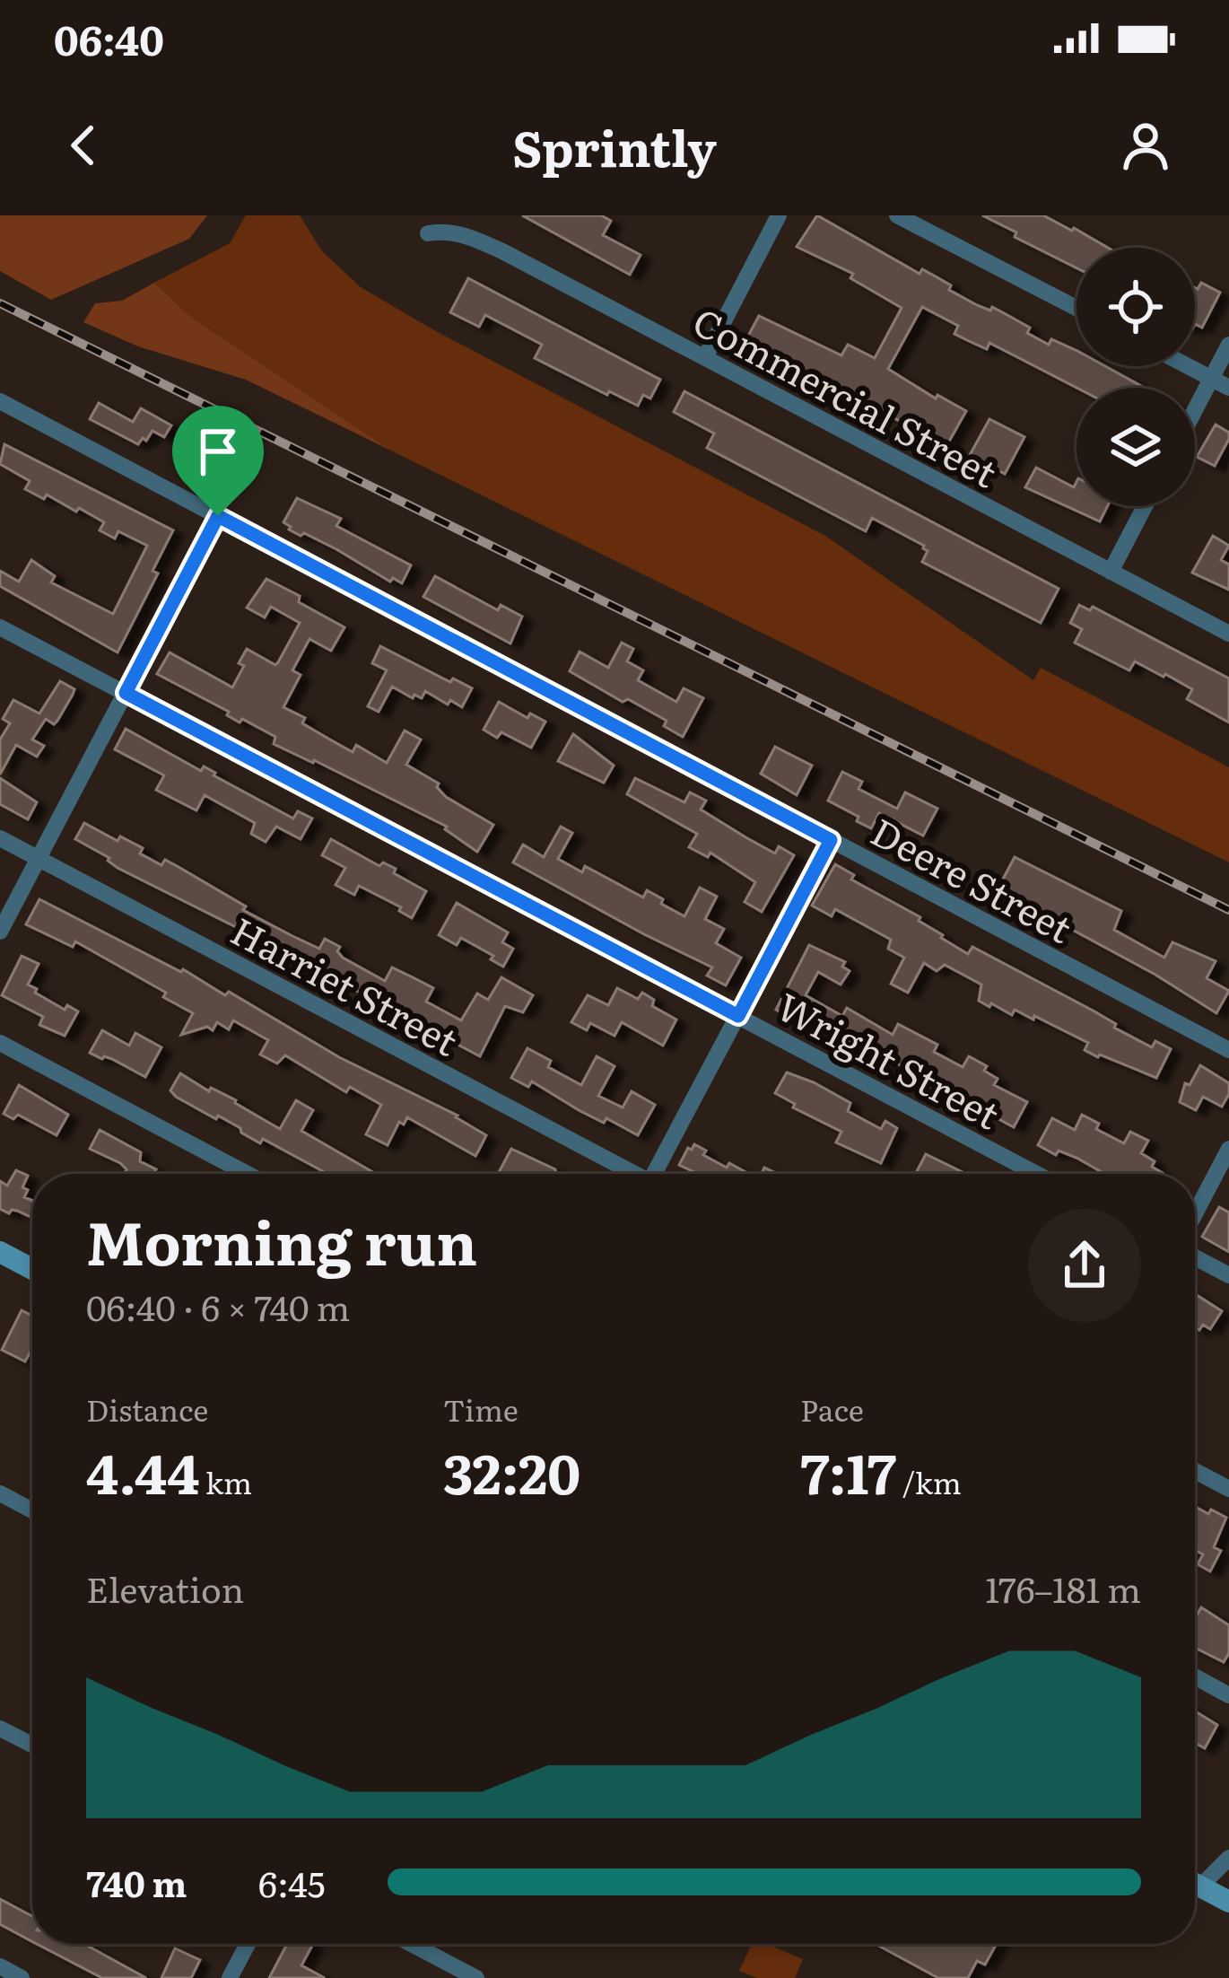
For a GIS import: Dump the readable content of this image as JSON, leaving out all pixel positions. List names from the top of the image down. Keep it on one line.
{"streets":{"street":["Commercial Street","Deere Street","Harriet Street","Wright Street"]},"page":{"status":"06:40","header":"Sprintly","heading":["Morning run","06:40 · 6 × 740 m"],"stats":[["Distance","4.44 km"],["Time","32:20"],["Pace","7:17 /km"]],"chart":["Elevation","176–181 m"],"list":[{"name":"740 m","note":"6:45"}]}}
